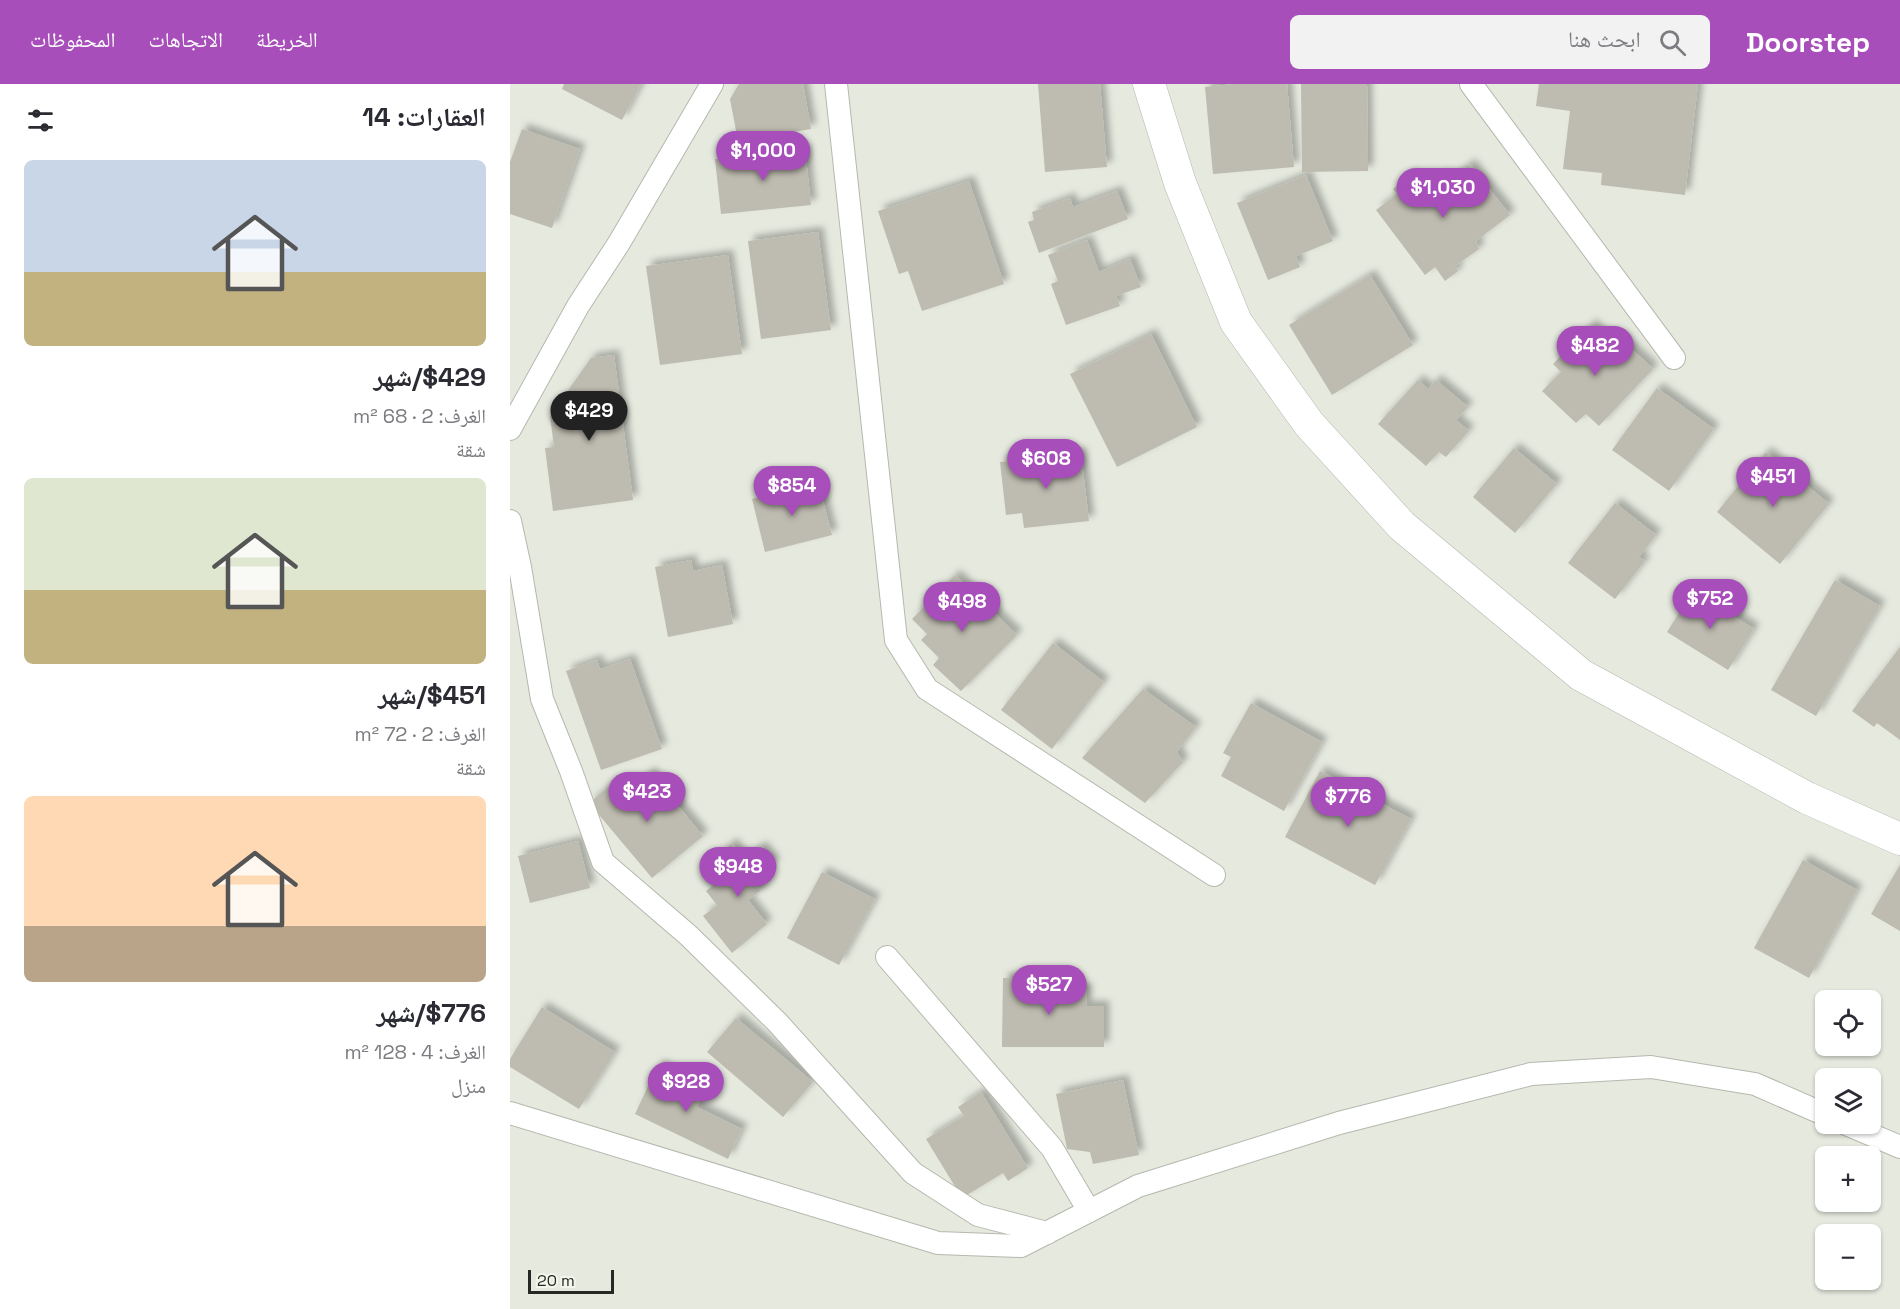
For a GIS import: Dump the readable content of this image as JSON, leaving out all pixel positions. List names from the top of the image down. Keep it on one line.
{"scale_bar":"20 m","page":{"header":"Doorstep","search":"ابحث هنا","nav":["الخريطة","الاتجاهات","المحفوظات"],"heading":"العقارات: 14","price":["$1,000","$1,030","$482","$429","$608","$451","$854","$752","$498","$423","$776","$948","$527","$928"],"list":[{"name":"$429/شهر","note":"الغرف: 2 · 68 m² · شقة"},{"name":"$451/شهر","note":"الغرف: 2 · 72 m² · شقة"},{"name":"$776/شهر","note":"الغرف: 4 · 128 m² · منزل"}],"map_buttons":["+","−"],"scale":"20 m"}}
